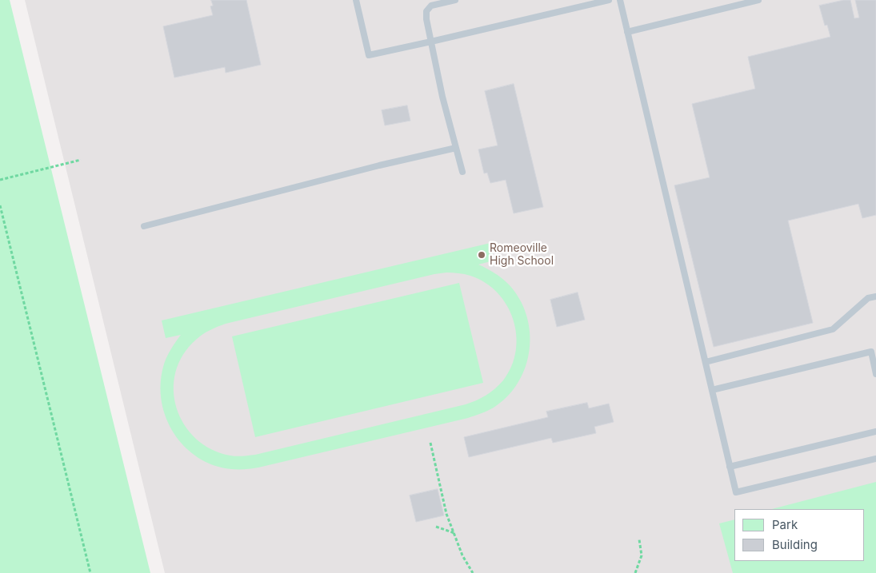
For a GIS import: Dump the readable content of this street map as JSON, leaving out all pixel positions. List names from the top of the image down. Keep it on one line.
{"places":["Romeoville High School"],"legend":["Park","Building"]}
